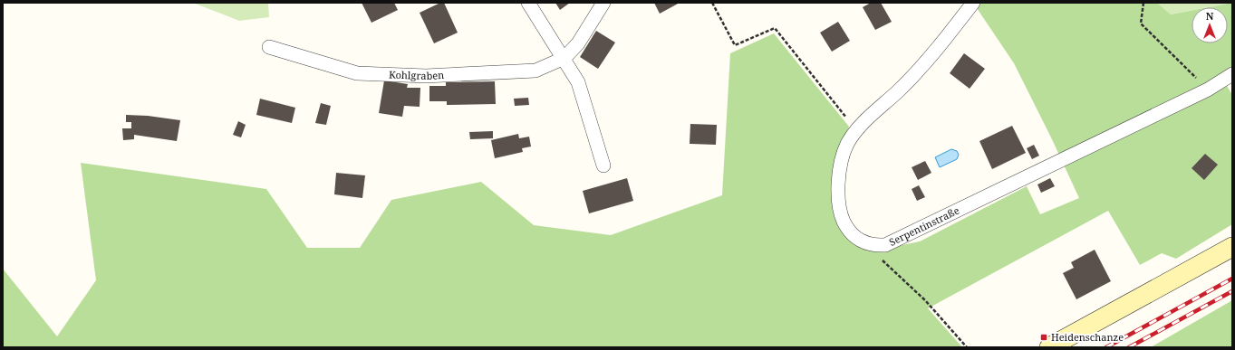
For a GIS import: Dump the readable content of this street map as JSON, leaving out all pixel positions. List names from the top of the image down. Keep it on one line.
{"streets":{"street":["Kohlgraben","Serpentinstraße"]},"places":{"transit":["Heidenschanze"]},"north":"top"}
